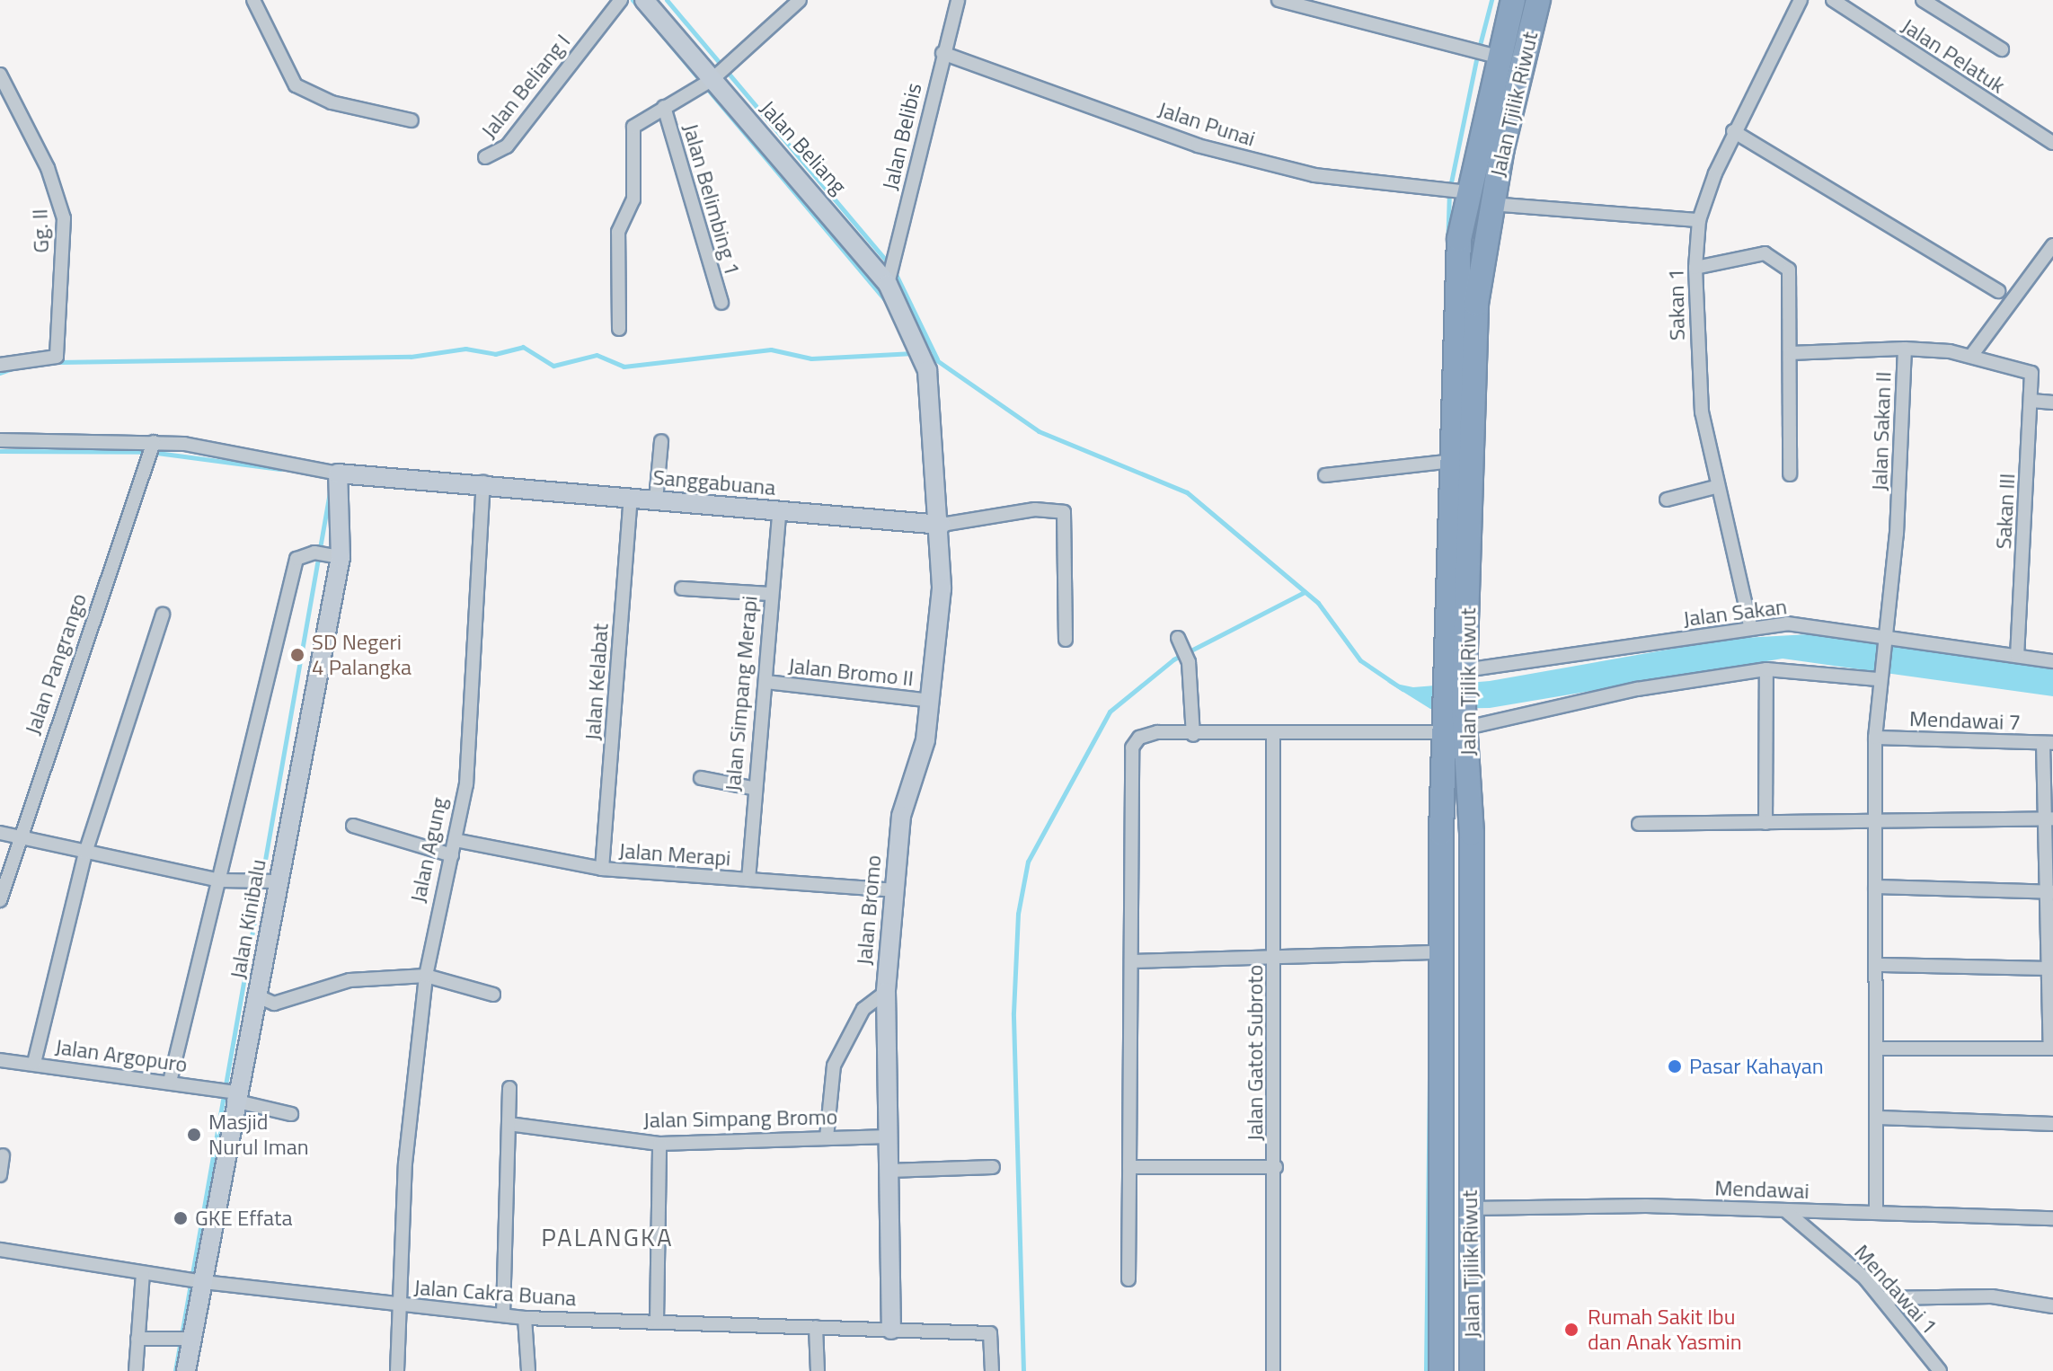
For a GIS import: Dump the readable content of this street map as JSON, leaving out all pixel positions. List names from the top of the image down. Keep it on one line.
{"streets":{"highway":["Jalan Tjilik Riwut"],"street":["Jalan Pelatuk","Jalan Beliang I","Jalan Punai","Jalan Belibis","Jalan Beliang","Jalan Belimbing 1","Gg. II","Sakan 1","Jalan Sakan II","Sanggabuana","Sakan III","Jalan Sakan","Jalan Pangrango","Jalan Bromo II","Jalan Kelabat","Jalan Simpang Merapi","Mendawai 7","Jalan Agung","Jalan Merapi","Jalan Bromo","Jalan Kinibalu","Jalan Gatot Subroto","Jalan Argopuro","Jalan Simpang Bromo","Mendawai","Mendawai 1","Jalan Cakra Buana"]},"crossings":[["Jalan Tjilik Riwut","Jalan Punai"],["Jalan Tjilik Riwut","Jalan Sakan"],["Jalan Tjilik Riwut","Mendawai"],["Jalan Punai","Jalan Belibis"],["Jalan Belibis","Jalan Beliang"],["Jalan Beliang","Jalan Bromo"],["Sakan 1","Jalan Sakan"],["Jalan Sakan II","Sakan III"],["Jalan Sakan II","Jalan Sakan"],["Jalan Sakan II","Mendawai 7"],["Jalan Sakan II","Mendawai"],["Sanggabuana","Jalan Kelabat"],["Sanggabuana","Jalan Simpang Merapi"],["Sanggabuana","Jalan Agung"],["Sanggabuana","Jalan Bromo"],["Sakan III","Jalan Sakan"],["Jalan Bromo II","Jalan Simpang Merapi"],["Jalan Bromo II","Jalan Bromo"],["Jalan Kelabat","Jalan Merapi"],["Jalan Simpang Merapi","Jalan Merapi"],["Jalan Agung","Jalan Merapi"],["Jalan Agung","Jalan Cakra Buana"],["Jalan Merapi","Jalan Bromo"],["Jalan Bromo","Jalan Simpang Bromo"],["Jalan Bromo","Jalan Cakra Buana"],["Jalan Kinibalu","Jalan Argopuro"],["Jalan Kinibalu","Jalan Cakra Buana"],["Mendawai","Mendawai 1"]],"districts":["PALANGKA"],"places":["SD Negeri 4 Palangka","Pasar Kahayan","Masjid Nurul Iman","GKE Effata","Rumah Sakit Ibu dan Anak Yasmin"]}
